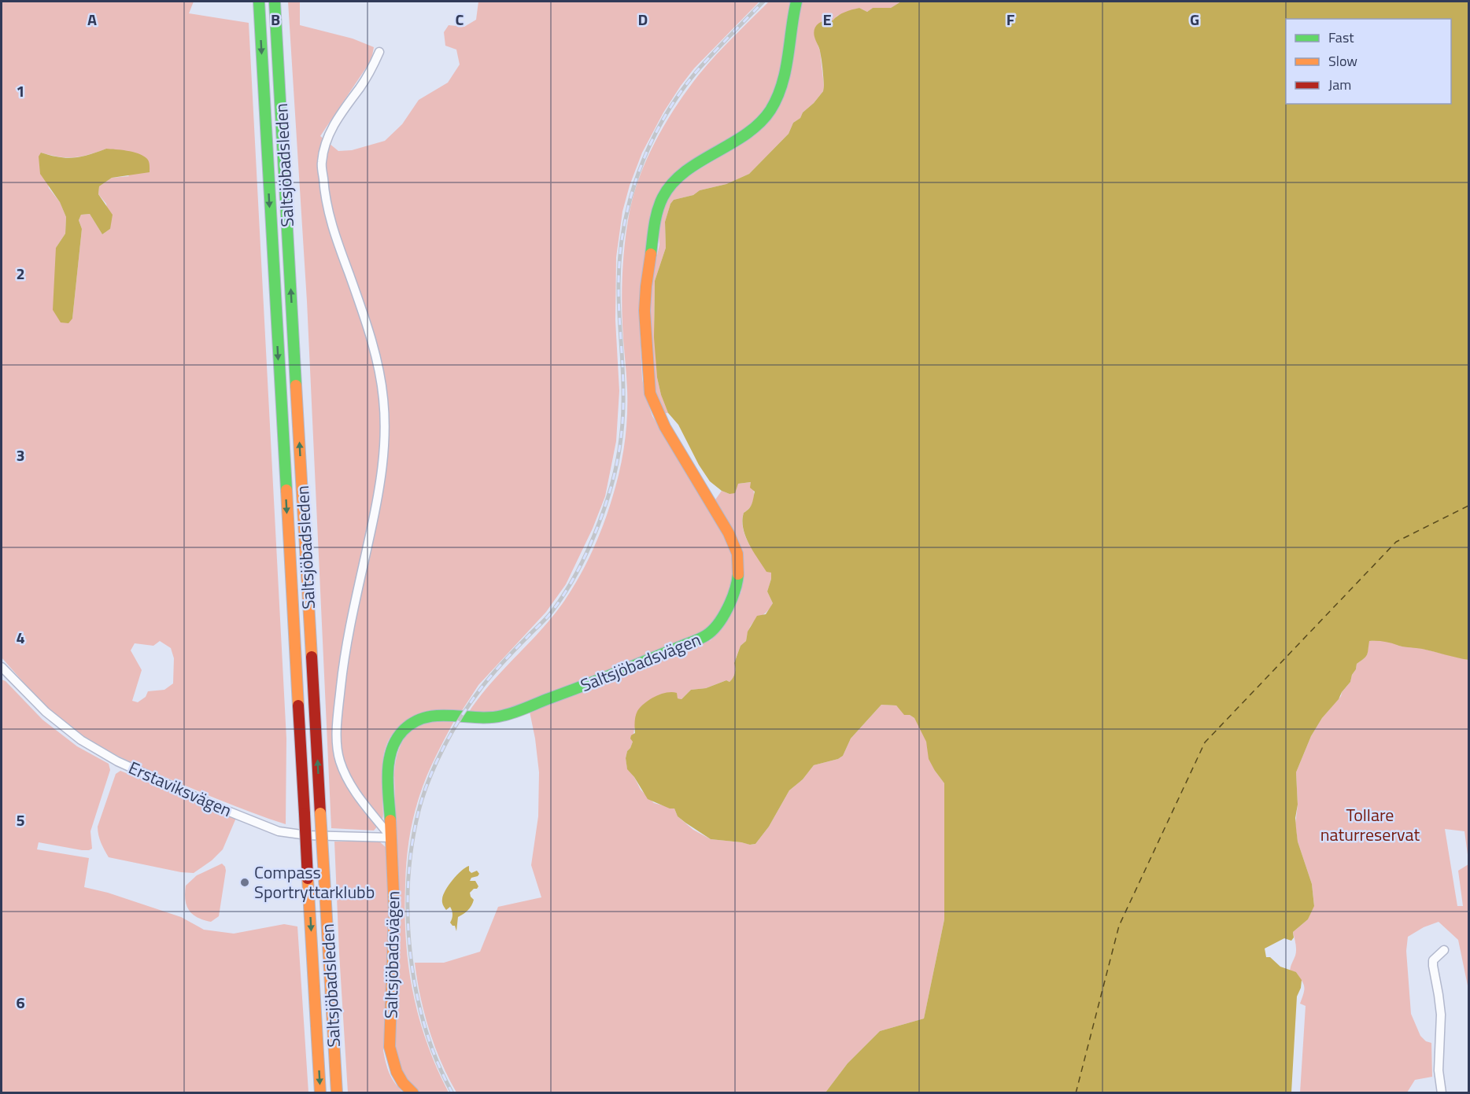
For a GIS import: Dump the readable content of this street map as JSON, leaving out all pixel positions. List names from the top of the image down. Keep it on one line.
{"streets":{"main road":["Saltsjöbadsleden","Saltsjöbadsvägen"],"street":["Erstaviksvägen"]},"crossings":[["Saltsjöbadsvägen","Erstaviksvägen"]],"parks":["Tollare naturreservat"],"places":["Compass Sportryttarklubb"],"legend":["Fast","Slow","Jam"],"grid":{"columns":["A","B","C","D","E","F","G"],"rows":["1","2","3","4","5","6"]}}
